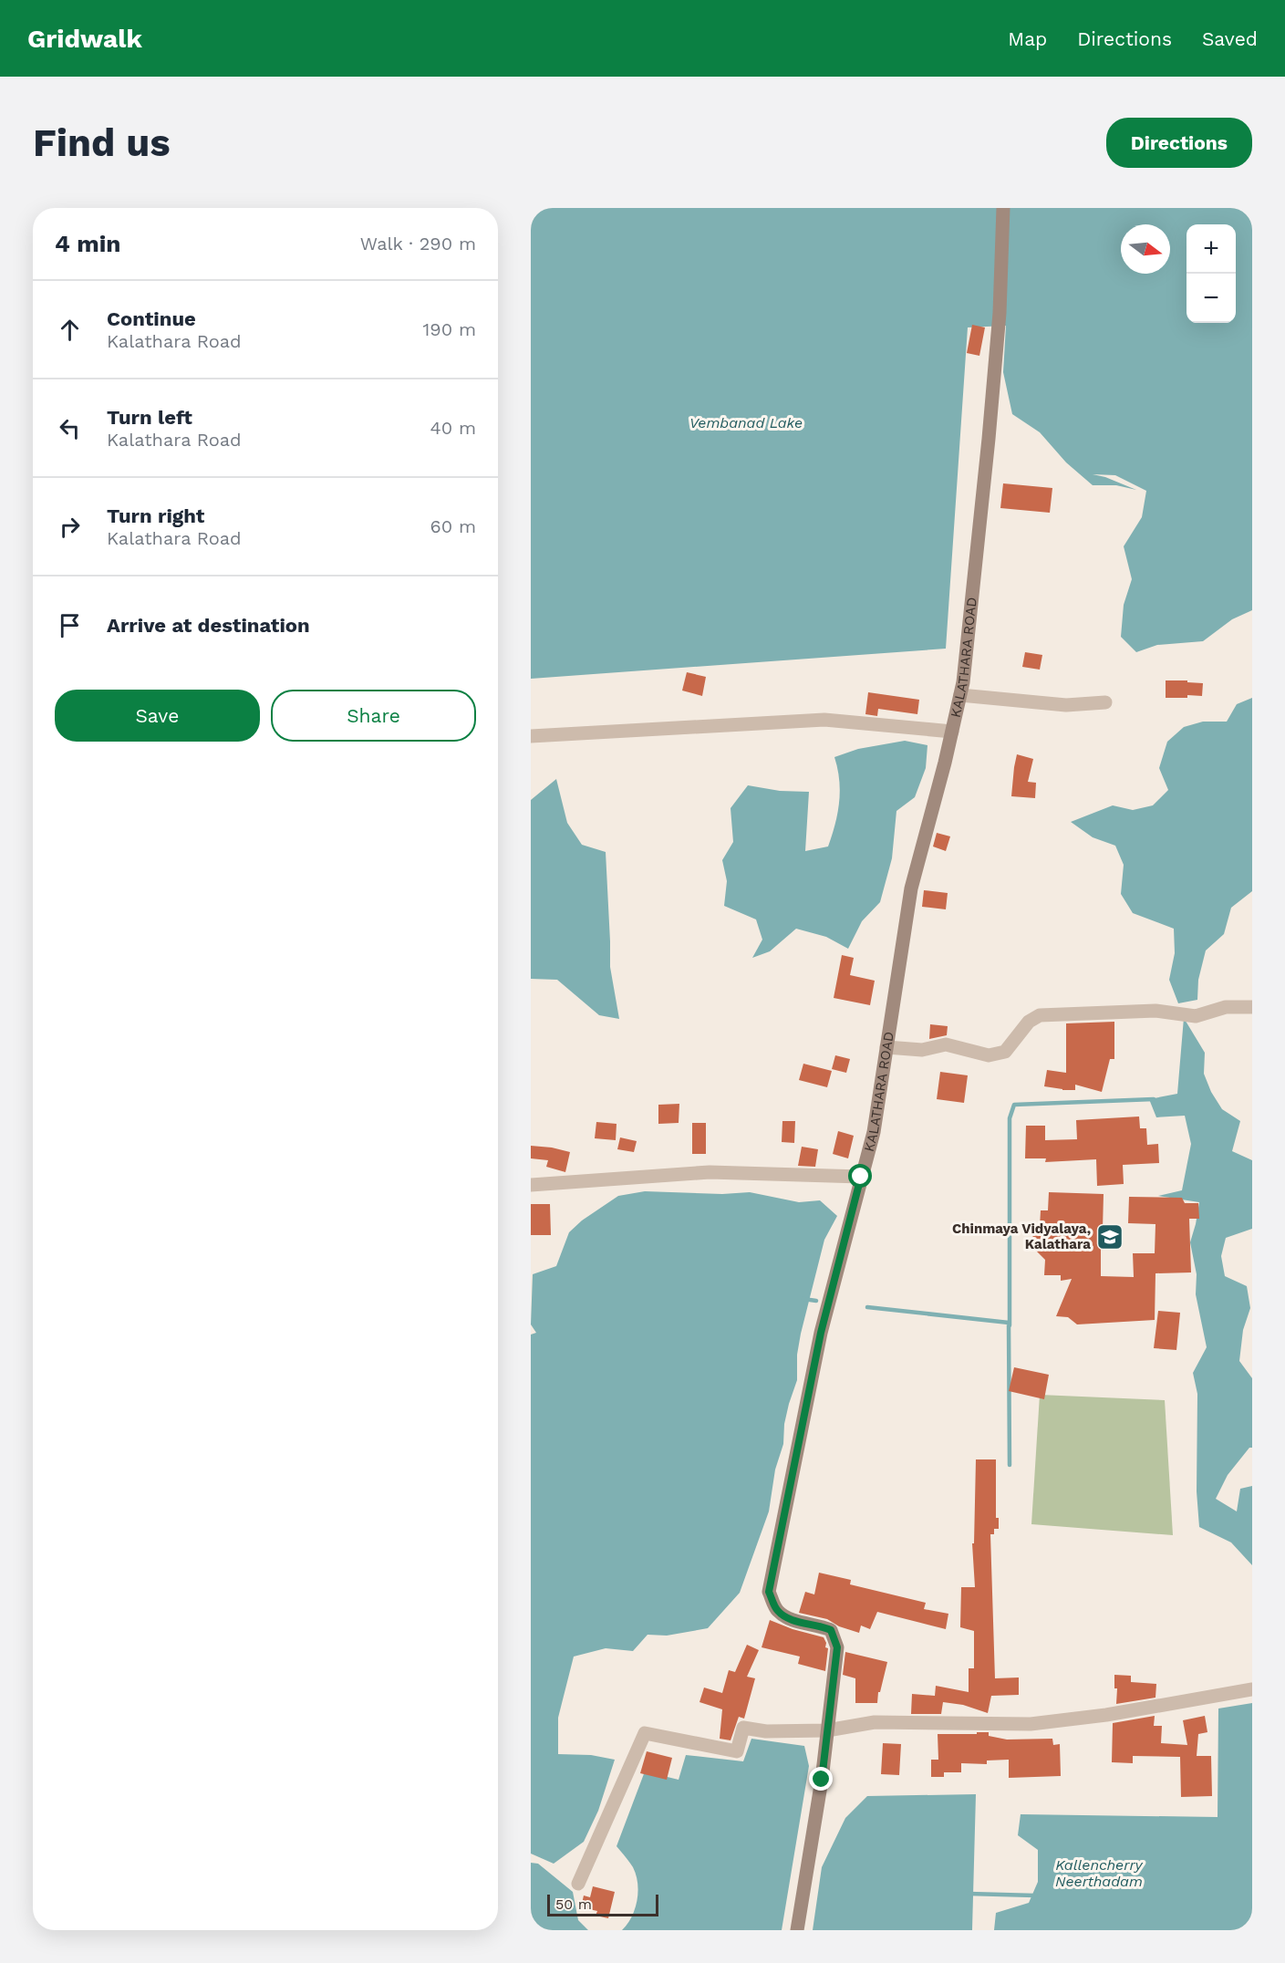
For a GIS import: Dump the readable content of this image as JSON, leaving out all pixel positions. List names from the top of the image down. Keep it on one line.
{"streets":{"street":["KALATHARA ROAD"]},"water":["Vembanad Lake","Kallencherry Neerthadam"],"places":{"school or university":["Chinmaya Vidyalaya, Kalathara"]},"scale_bar":"50 m","north":"right","page":{"header":"Gridwalk","nav":["Map","Directions","Saved"],"buttons":["Directions",["Save","Share"]],"title":"Find us","heading":["4 min","Walk · 290 m"],"map_buttons":["+","−"],"list":[["Continue","Kalathara Road","190 m"],["Turn left","Kalathara Road","40 m"],["Turn right","Kalathara Road","60 m"],"Arrive at destination"],"scale":"50 m"}}
